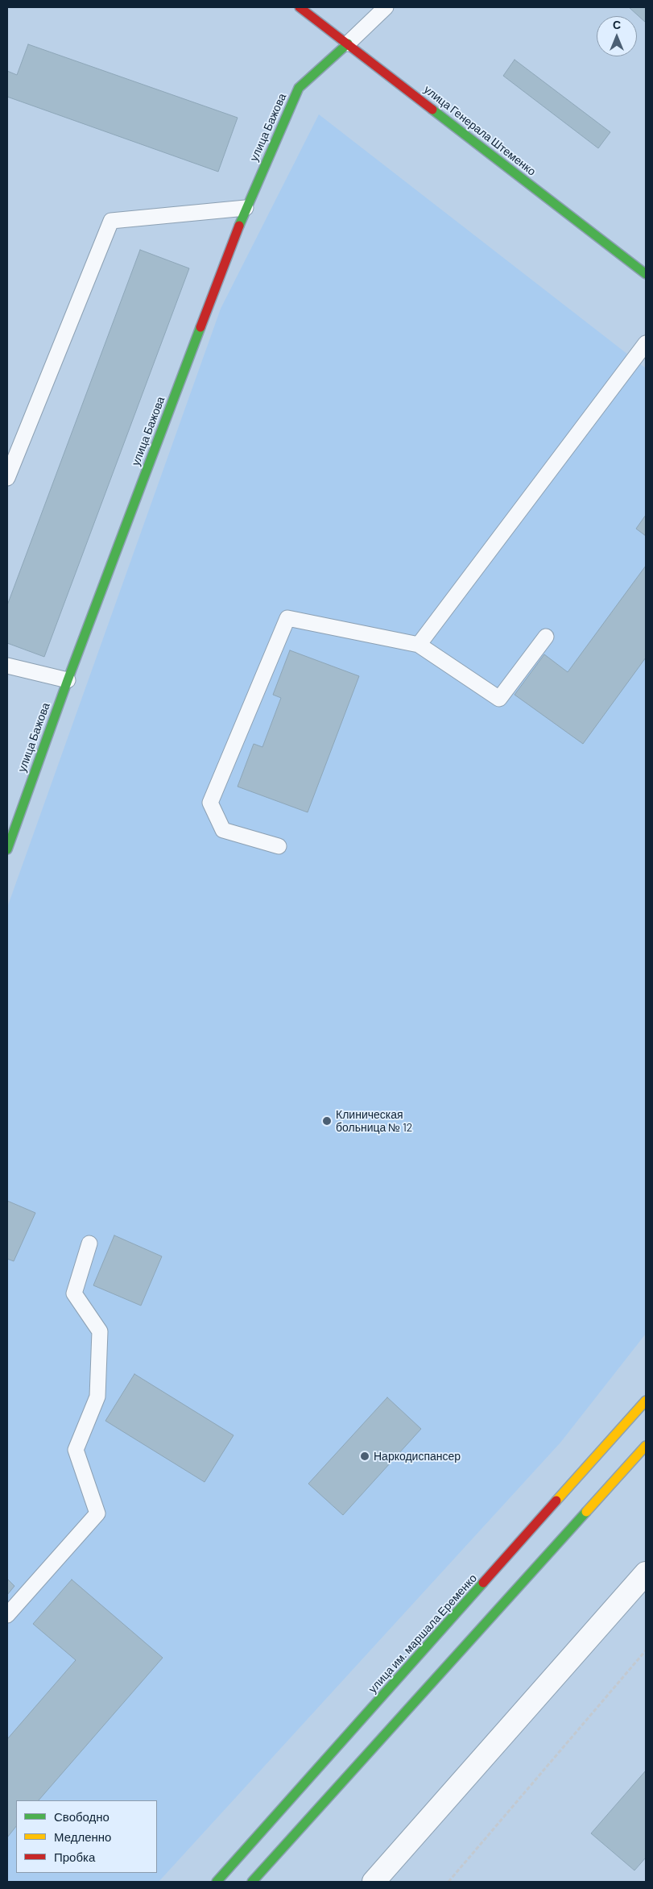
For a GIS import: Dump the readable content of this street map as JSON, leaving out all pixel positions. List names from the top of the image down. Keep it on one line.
{"streets":{"main road":["улица Бажова","улица Генерала Штеменко","улица им. маршала Еременко"]},"crossings":[["улица Бажова","улица Генерала Штеменко"]],"places":["Клиническая больница № 12","Наркодиспансер"],"legend":["Свободно","Медленно","Пробка"],"north":"top"}
